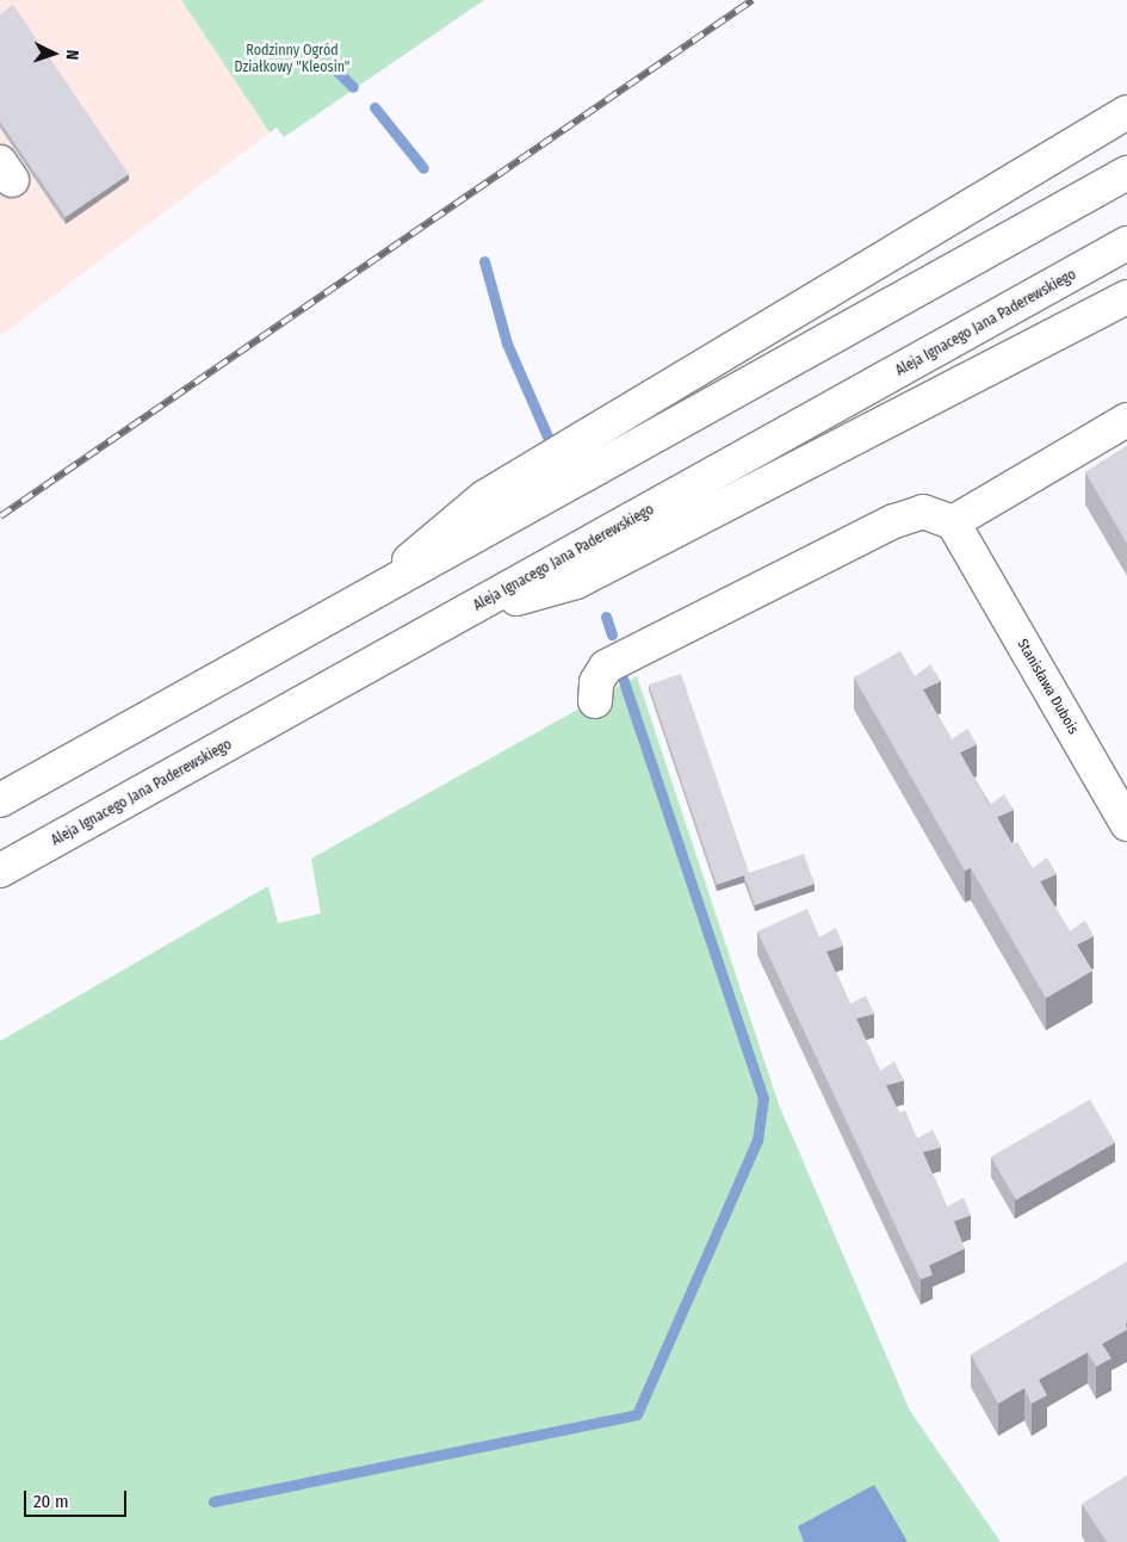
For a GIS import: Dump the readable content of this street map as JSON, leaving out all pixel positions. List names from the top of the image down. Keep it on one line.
{"streets":{"main road":["Aleja Ignacego Jana Paderewskiego","Stanisława Dubois"]},"parks":["Rodzinny Ogród Działkowy \"Kleosin\""],"scale_bar":"20 m","north":"right"}
